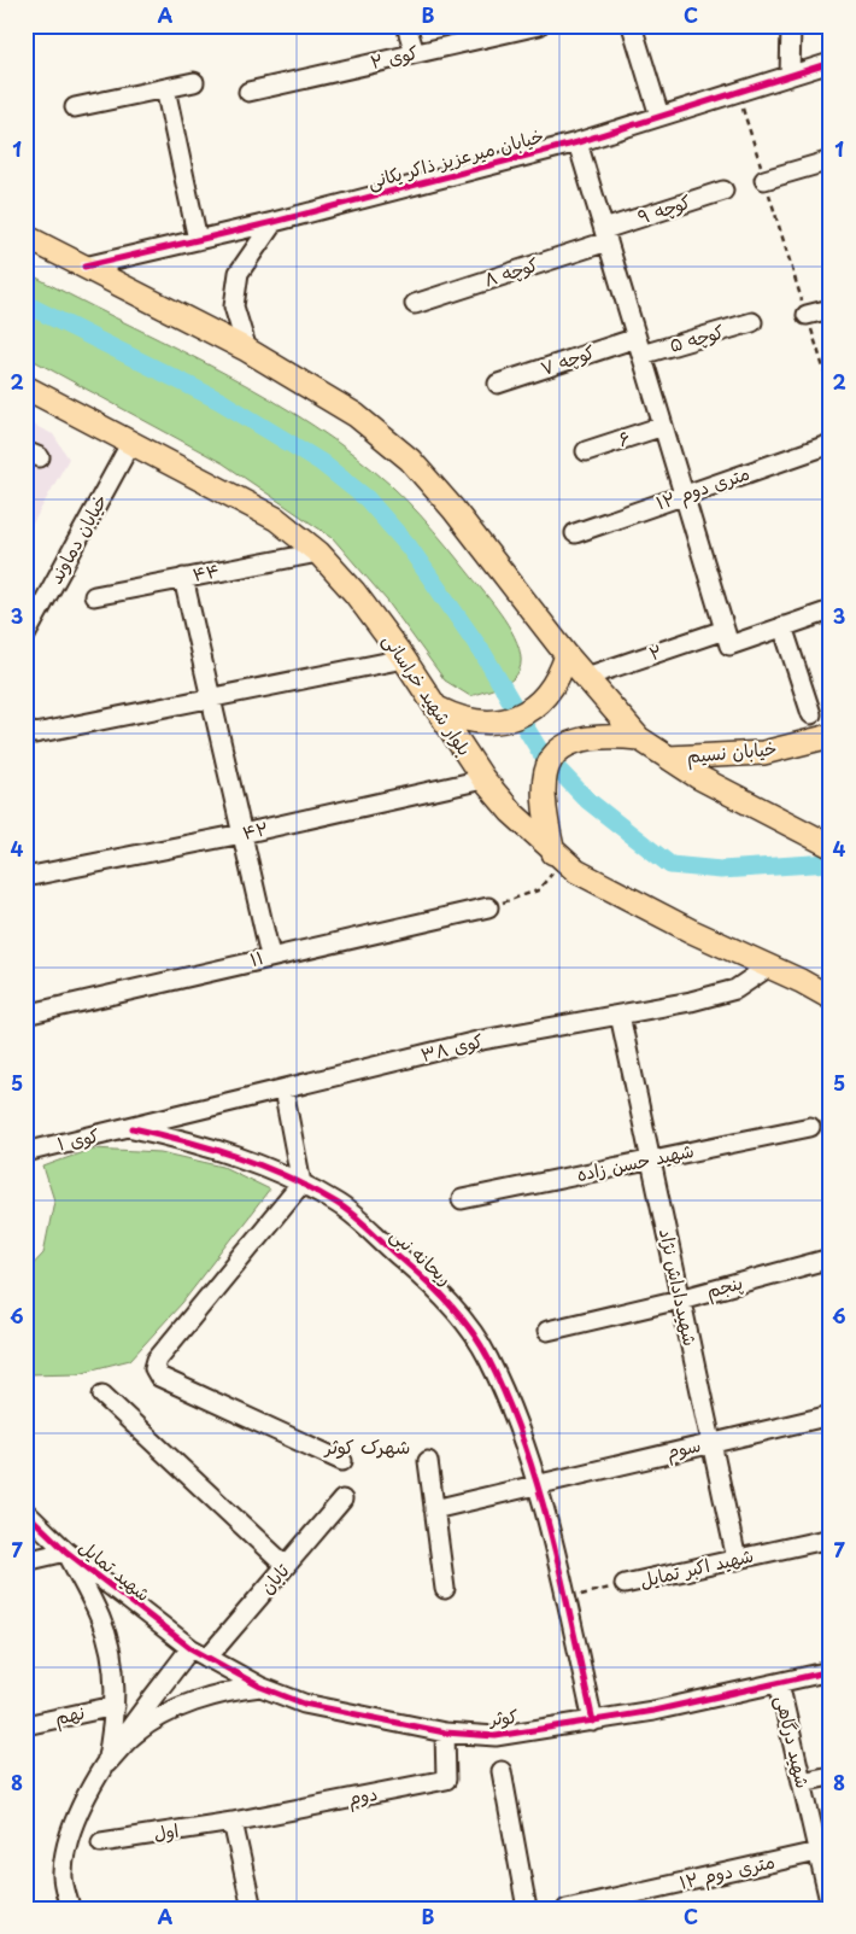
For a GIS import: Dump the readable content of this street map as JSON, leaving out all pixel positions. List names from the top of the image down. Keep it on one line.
{"streets":{"main road":["بلوار شهید خراسانی","خیابان نسیم"],"street":["کوی ۲","خیابان میرعزیز ذاکر یکانی","کوچه ۹","کوچه ۸","کوچه ۵","کوچه ۷","۶","۱۲ متری دوم","خیابان دماوند","۴۴","۲","۴۲","۱۱","کوی ۳۸","کوی ۱","شهید حسن زاده","ریحانه نبی","شهیدداداش نژاد","پنجم","سوم","شهید اکبر تمایل","شهید تمایل","تابان","نهم","کوثر","شهید درگاهی","دوم","اول"]},"crossings":[["کوچه ۹","کوچه ۸"],["کوچه ۵","کوچه ۷"],["۱۲ متری دوم","شهید درگاهی"],["خیابان دماوند","بلوار شهید خراسانی"],["۴۴","بلوار شهید خراسانی"],["بلوار شهید خراسانی","۴۲"],["بلوار شهید خراسانی","کوی ۳۸"],["کوی ۳۸","کوی ۱"],["کوی ۳۸","ریحانه نبی"],["کوی ۳۸","شهیدداداش نژاد"],["کوی ۱","ریحانه نبی"],["شهید حسن زاده","شهیدداداش نژاد"],["ریحانه نبی","سوم"],["ریحانه نبی","شهید اکبر تمایل"],["ریحانه نبی","کوثر"],["شهیدداداش نژاد","پنجم"],["شهیدداداش نژاد","سوم"],["شهیدداداش نژاد","شهید اکبر تمایل"],["شهید تمایل","کوثر"],["تابان","کوثر"],["کوثر","شهید درگاهی"],["کوثر","دوم"],["دوم","اول"]],"districts":["شهرک کوثر"],"grid":{"columns":["A","B","C"],"rows":["1","2","3","4","5","6","7","8"]}}
